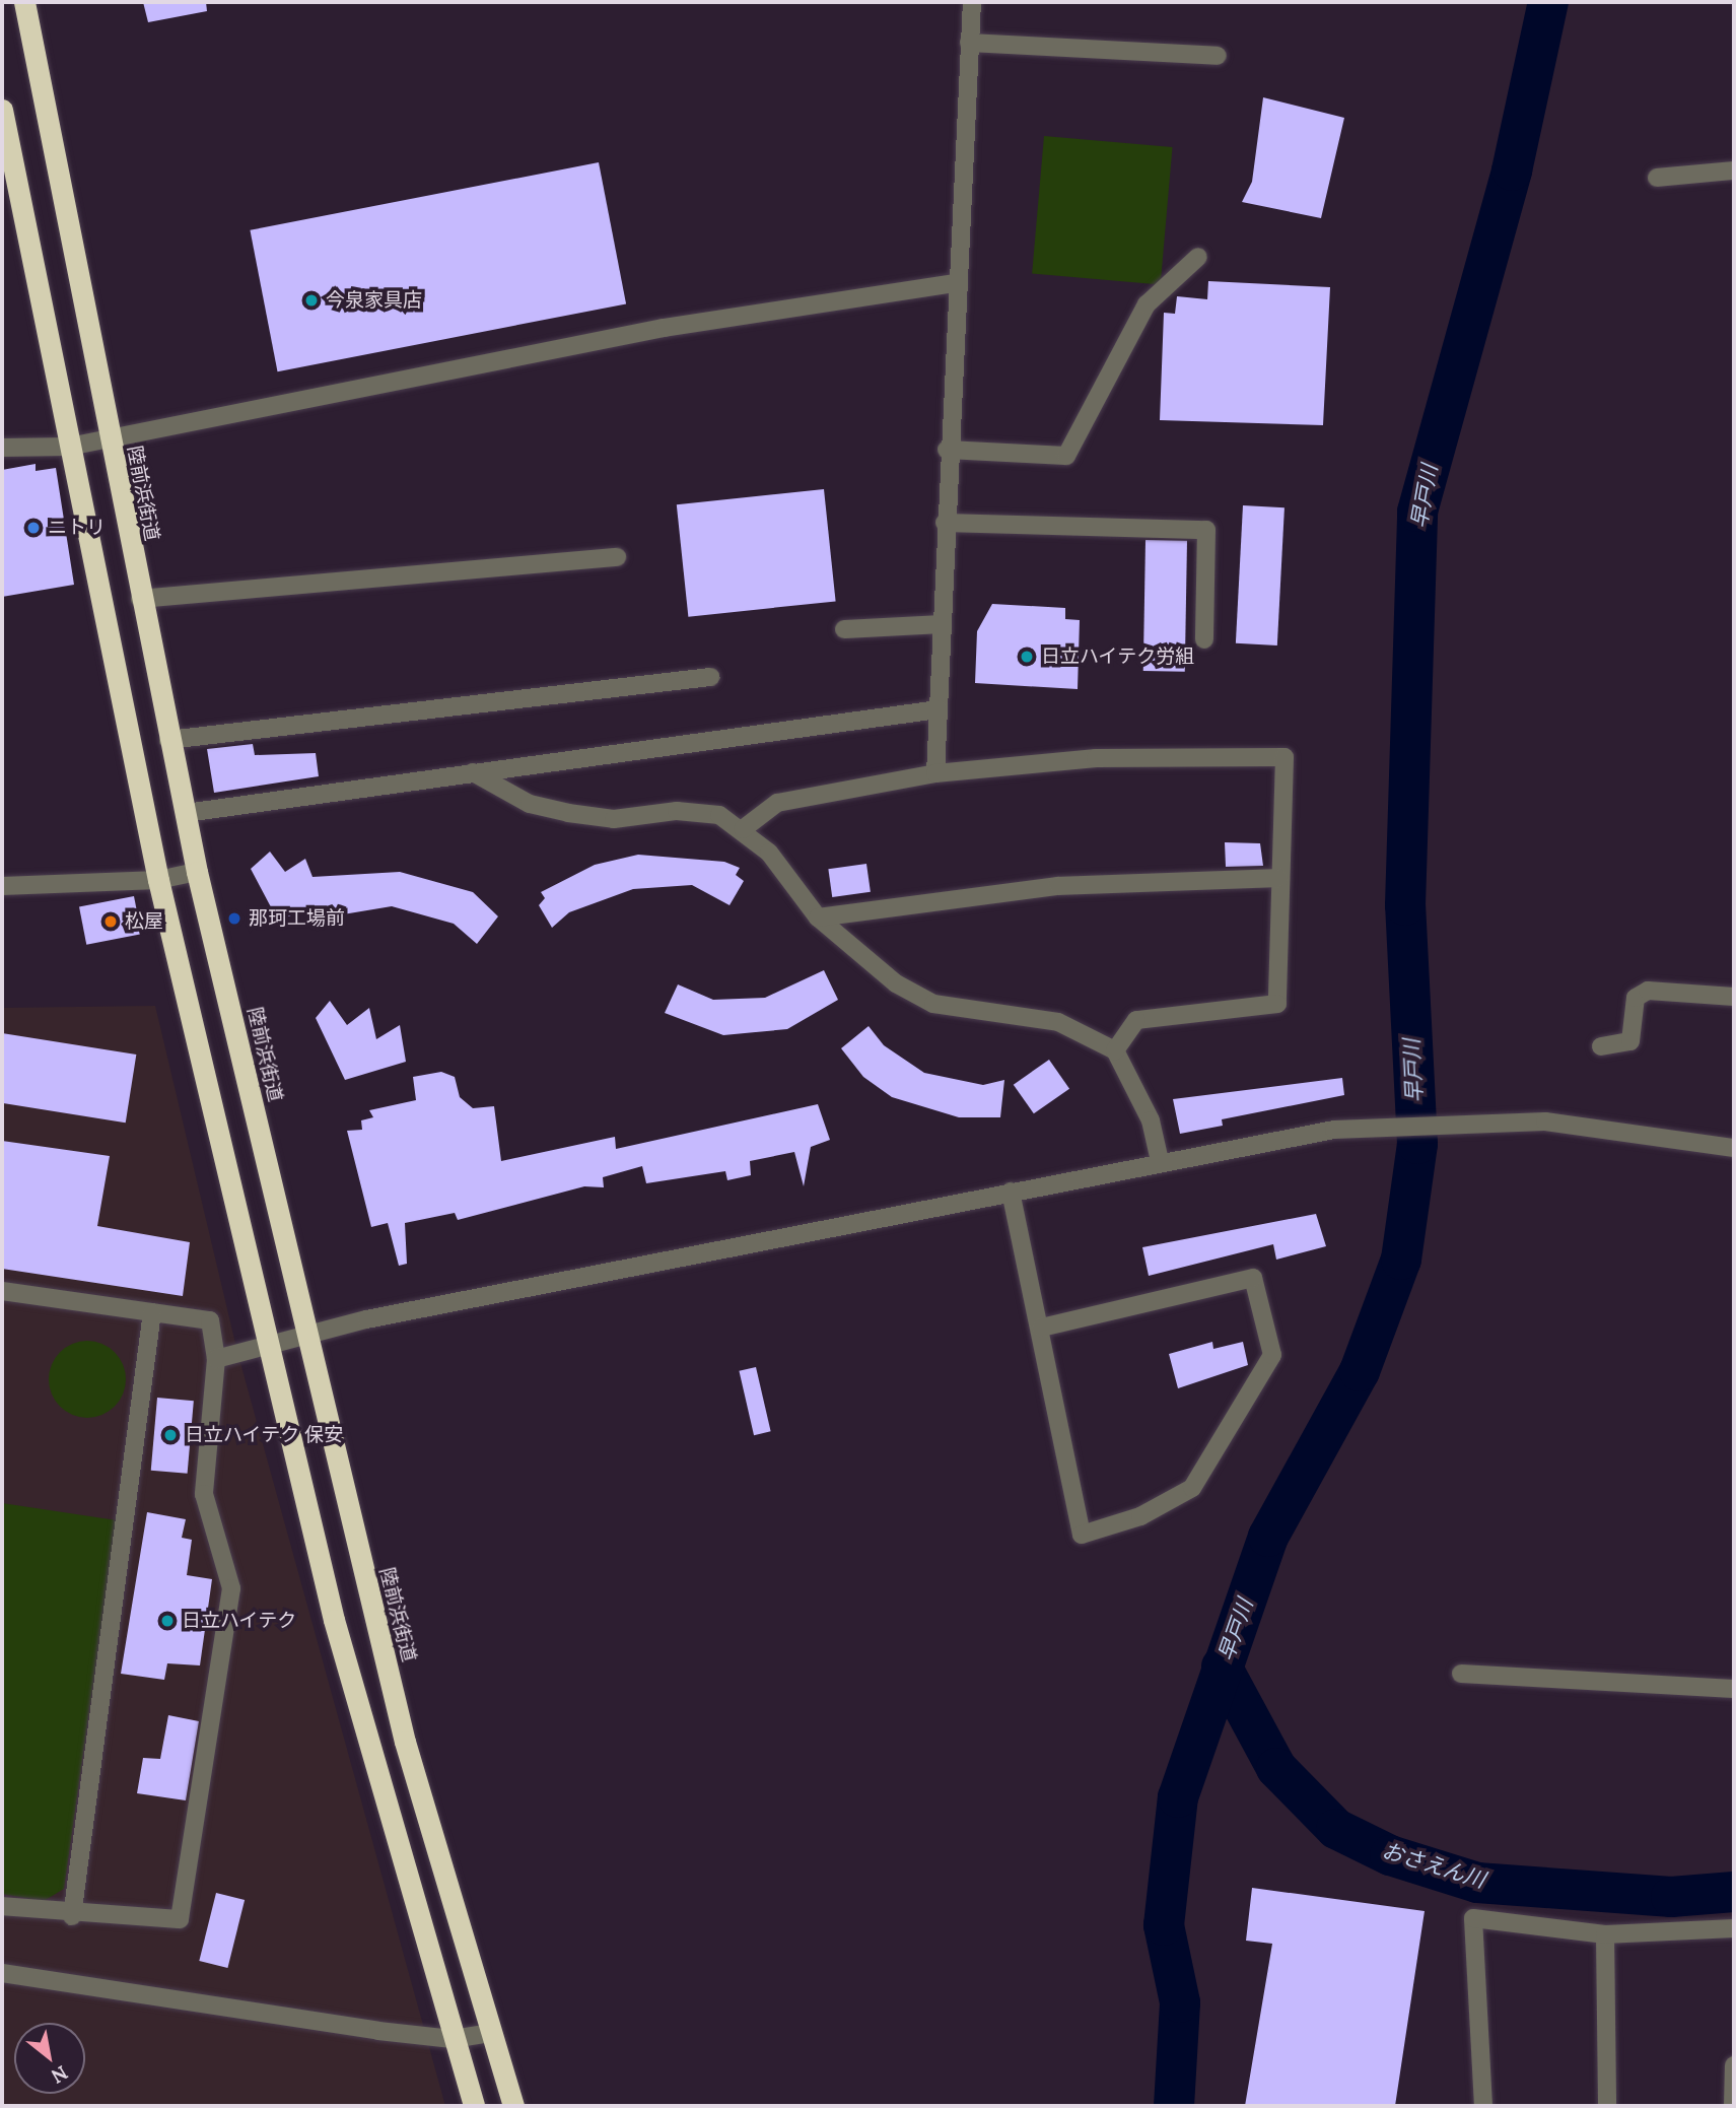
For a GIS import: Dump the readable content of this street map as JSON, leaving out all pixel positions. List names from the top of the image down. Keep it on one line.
{"streets":{"highway":["陸前浜街道"]},"water":["早戸川","おさえん川"],"places":["今泉家具店","ニトリ","日立ハイテク労組","那珂工場前","松屋","日立ハイテク 保安","日立ハイテク"],"north":"bottom right"}
